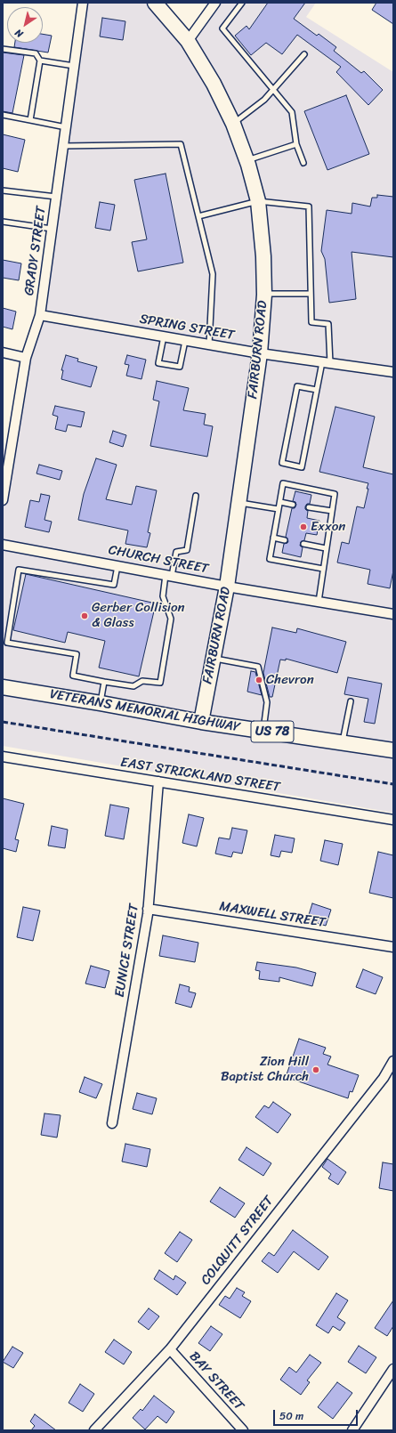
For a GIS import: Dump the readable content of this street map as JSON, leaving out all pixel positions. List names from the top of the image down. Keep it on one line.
{"streets":{"main road":["FAIRBURN ROAD","VETERANS MEMORIAL HIGHWAY","US 78"],"street":["GRADY STREET","SPRING STREET","CHURCH STREET","EAST STRICKLAND STREET","MAXWELL STREET","EUNICE STREET","COLQUITT STREET","BAY STREET"]},"crossings":[["GRADY STREET","SPRING STREET"],["SPRING STREET","FAIRBURN ROAD"],["FAIRBURN ROAD","CHURCH STREET"],["FAIRBURN ROAD","VETERANS MEMORIAL HIGHWAY"],["EAST STRICKLAND STREET","EUNICE STREET"],["MAXWELL STREET","EUNICE STREET"],["COLQUITT STREET","BAY STREET"]],"places":["Exxon","Gerber Collision & Glass","Chevron","Zion Hill Baptist Church"],"scale_bar":"50 m","north":"bottom left"}
